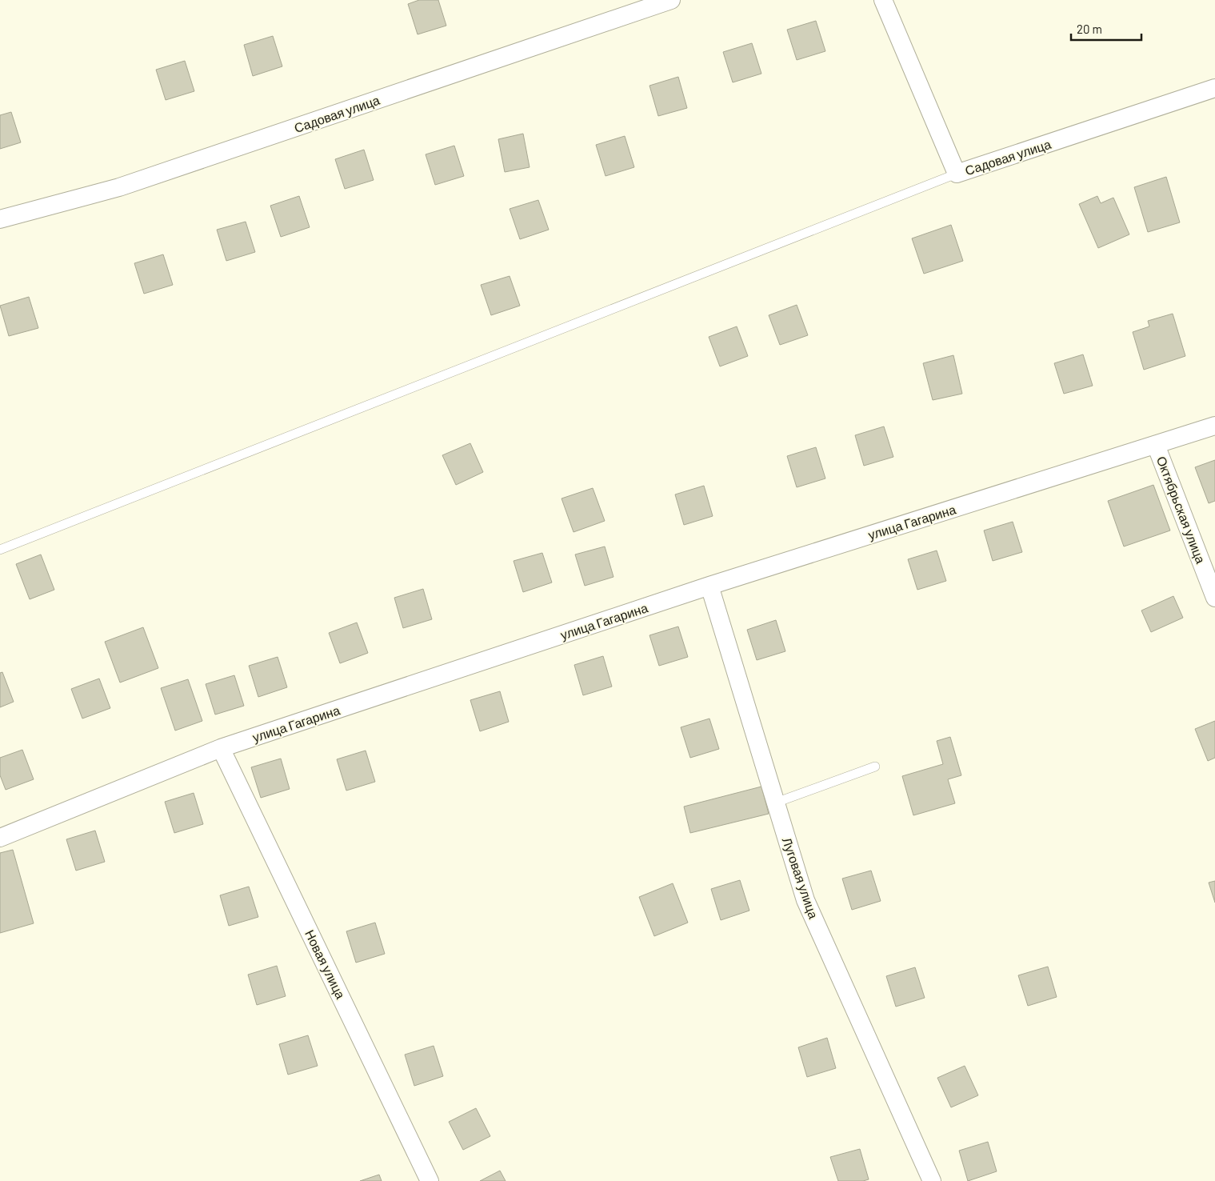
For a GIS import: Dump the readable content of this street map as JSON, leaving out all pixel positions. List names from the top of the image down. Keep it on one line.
{"streets":{"street":["Садовая улица","Октябрьская улица","улица Гагарина","Луговая улица","Новая улица"]},"crossings":[["Октябрьская улица","улица Гагарина"],["улица Гагарина","Луговая улица"],["улица Гагарина","Новая улица"]],"scale_bar":"20 m"}
